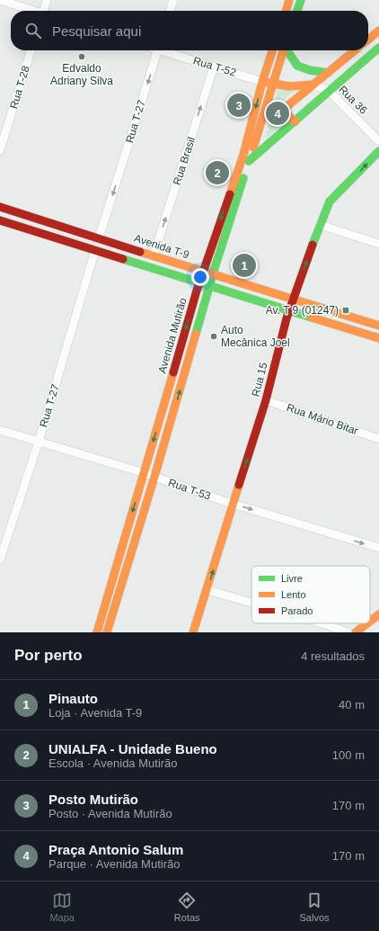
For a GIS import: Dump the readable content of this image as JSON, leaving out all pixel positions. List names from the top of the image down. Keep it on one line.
{"streets":{"main road":["Rua 36","Avenida T-9","Avenida Mutirão","Rua 15"],"street":["Rua T-52","Rua T-28","Rua T-27","Rua Brasil","Rua Mário Bitar","Rua T-53"]},"crossings":[["Rua T-52","Rua 36"],["Rua T-52","Rua Brasil"],["Rua T-52","Avenida Mutirão"],["Rua 36","Avenida Mutirão"],["Rua T-27","Avenida T-9"],["Rua T-27","Rua T-53"],["Rua Brasil","Avenida T-9"],["Avenida T-9","Avenida Mutirão"],["Avenida T-9","Rua 15"],["Avenida Mutirão","Rua T-53"],["Rua 15","Rua Mário Bitar"],["Rua 15","Rua T-53"]],"one_way":["Rua T-27","Rua Brasil","Rua 15","Rua T-53"],"places":{"other":["Edvaldo Adriany Silva","Auto Mecânica Joel"],"transit":["Av. T 9 (01247)"]},"legend":["Livre","Lento","Parado"],"page":{"search":"Pesquisar aqui","pins":["3","4","2","1"],"heading":["Por perto","4 resultados"],"list":[{"mark":"1","name":"Pinauto","note":"Loja · Avenida T-9","value":"40 m"},{"mark":"2","name":"UNIALFA - Unidade Bueno","note":"Escola · Avenida Mutirão","value":"100 m"},{"mark":"3","name":"Posto Mutirão","note":"Posto · Avenida Mutirão","value":"170 m"},{"mark":"4","name":"Praça Antonio Salum","note":"Parque · Avenida Mutirão","value":"170 m"}],"nav":["Mapa","Rotas","Salvos"]}}
